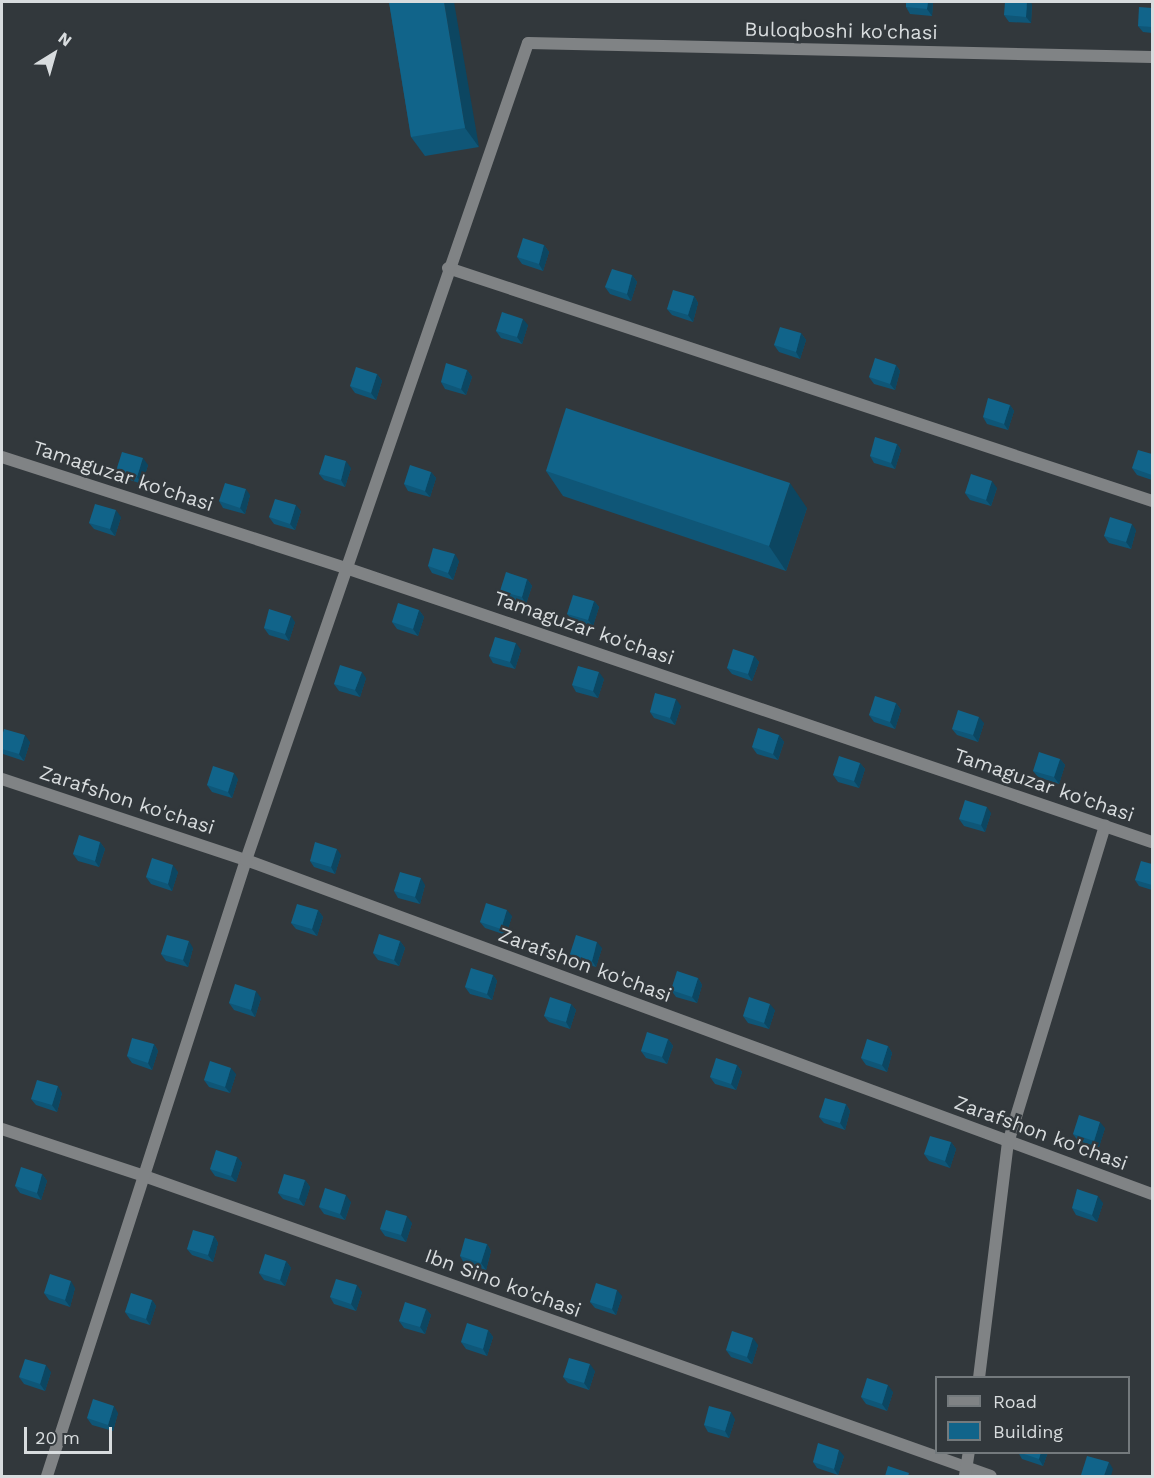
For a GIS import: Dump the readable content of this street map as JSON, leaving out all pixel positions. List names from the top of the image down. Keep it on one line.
{"streets":{"street":["Buloqboshi ko'chasi","Tamaguzar ko'chasi","Zarafshon ko'chasi","Ibn Sino ko'chasi"]},"legend":["Road","Building"],"scale_bar":"20 m","north":"top right"}
